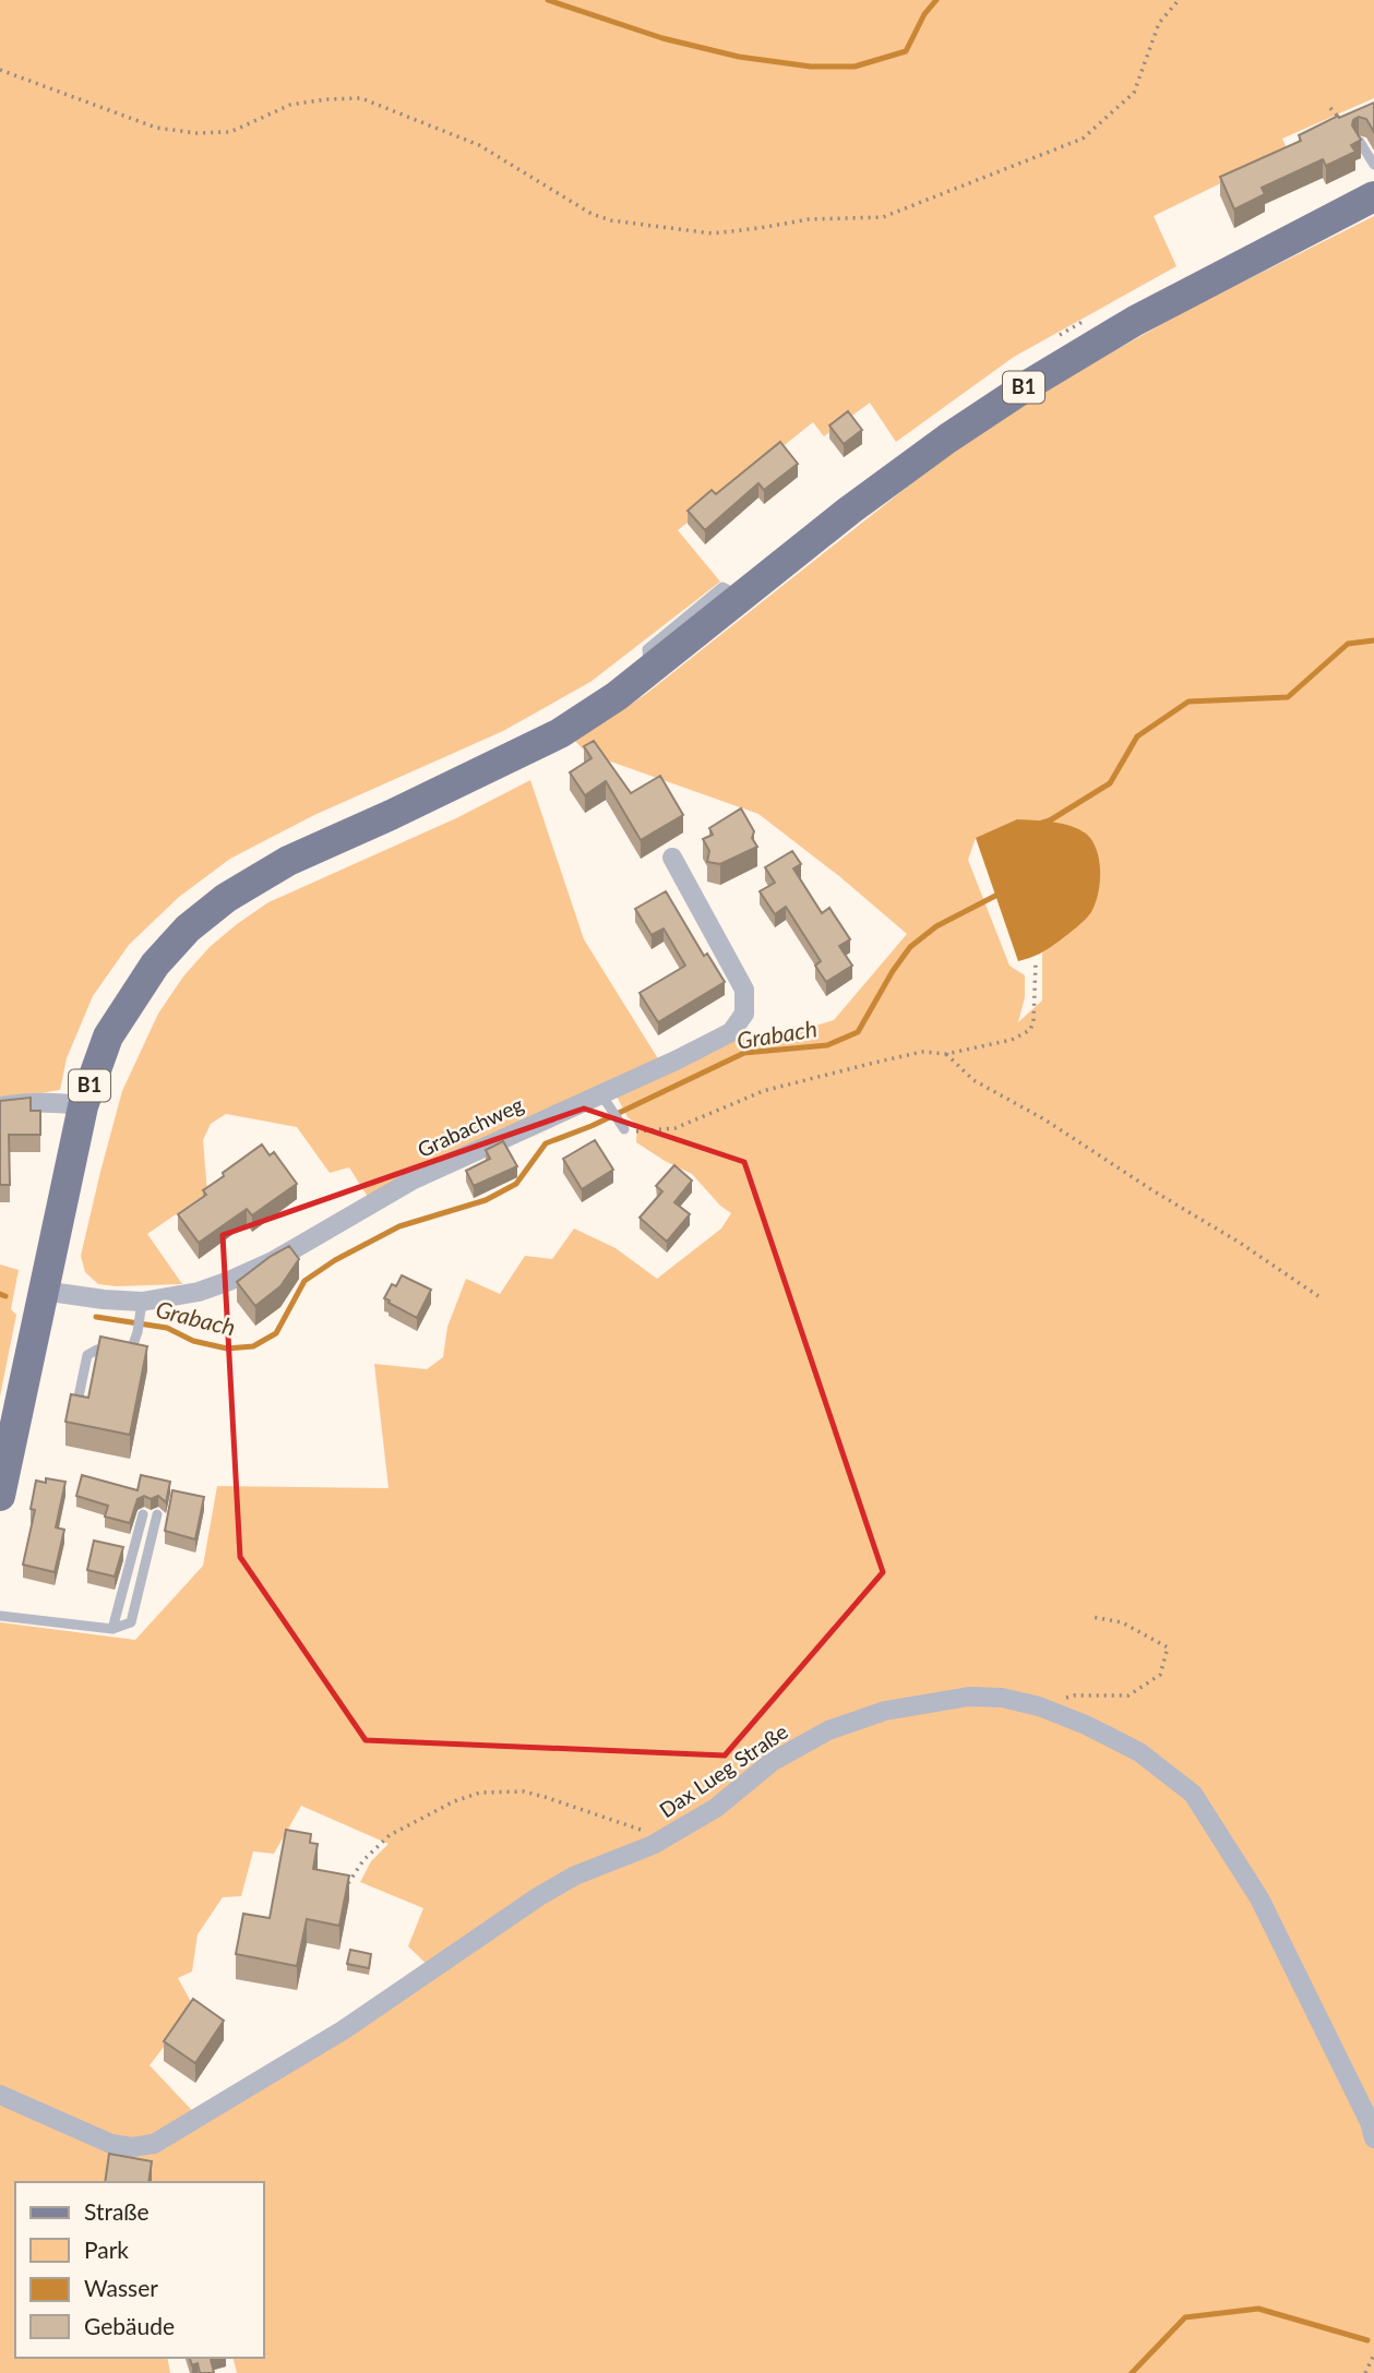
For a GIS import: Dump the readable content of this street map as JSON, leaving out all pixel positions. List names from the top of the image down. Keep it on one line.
{"streets":{"main road":["B1"],"street":["Grabachweg","Dax Lueg Straße"]},"crossings":[["B1","Grabachweg"]],"water":["Grabach"],"legend":["Straße","Park","Wasser","Gebäude"]}
